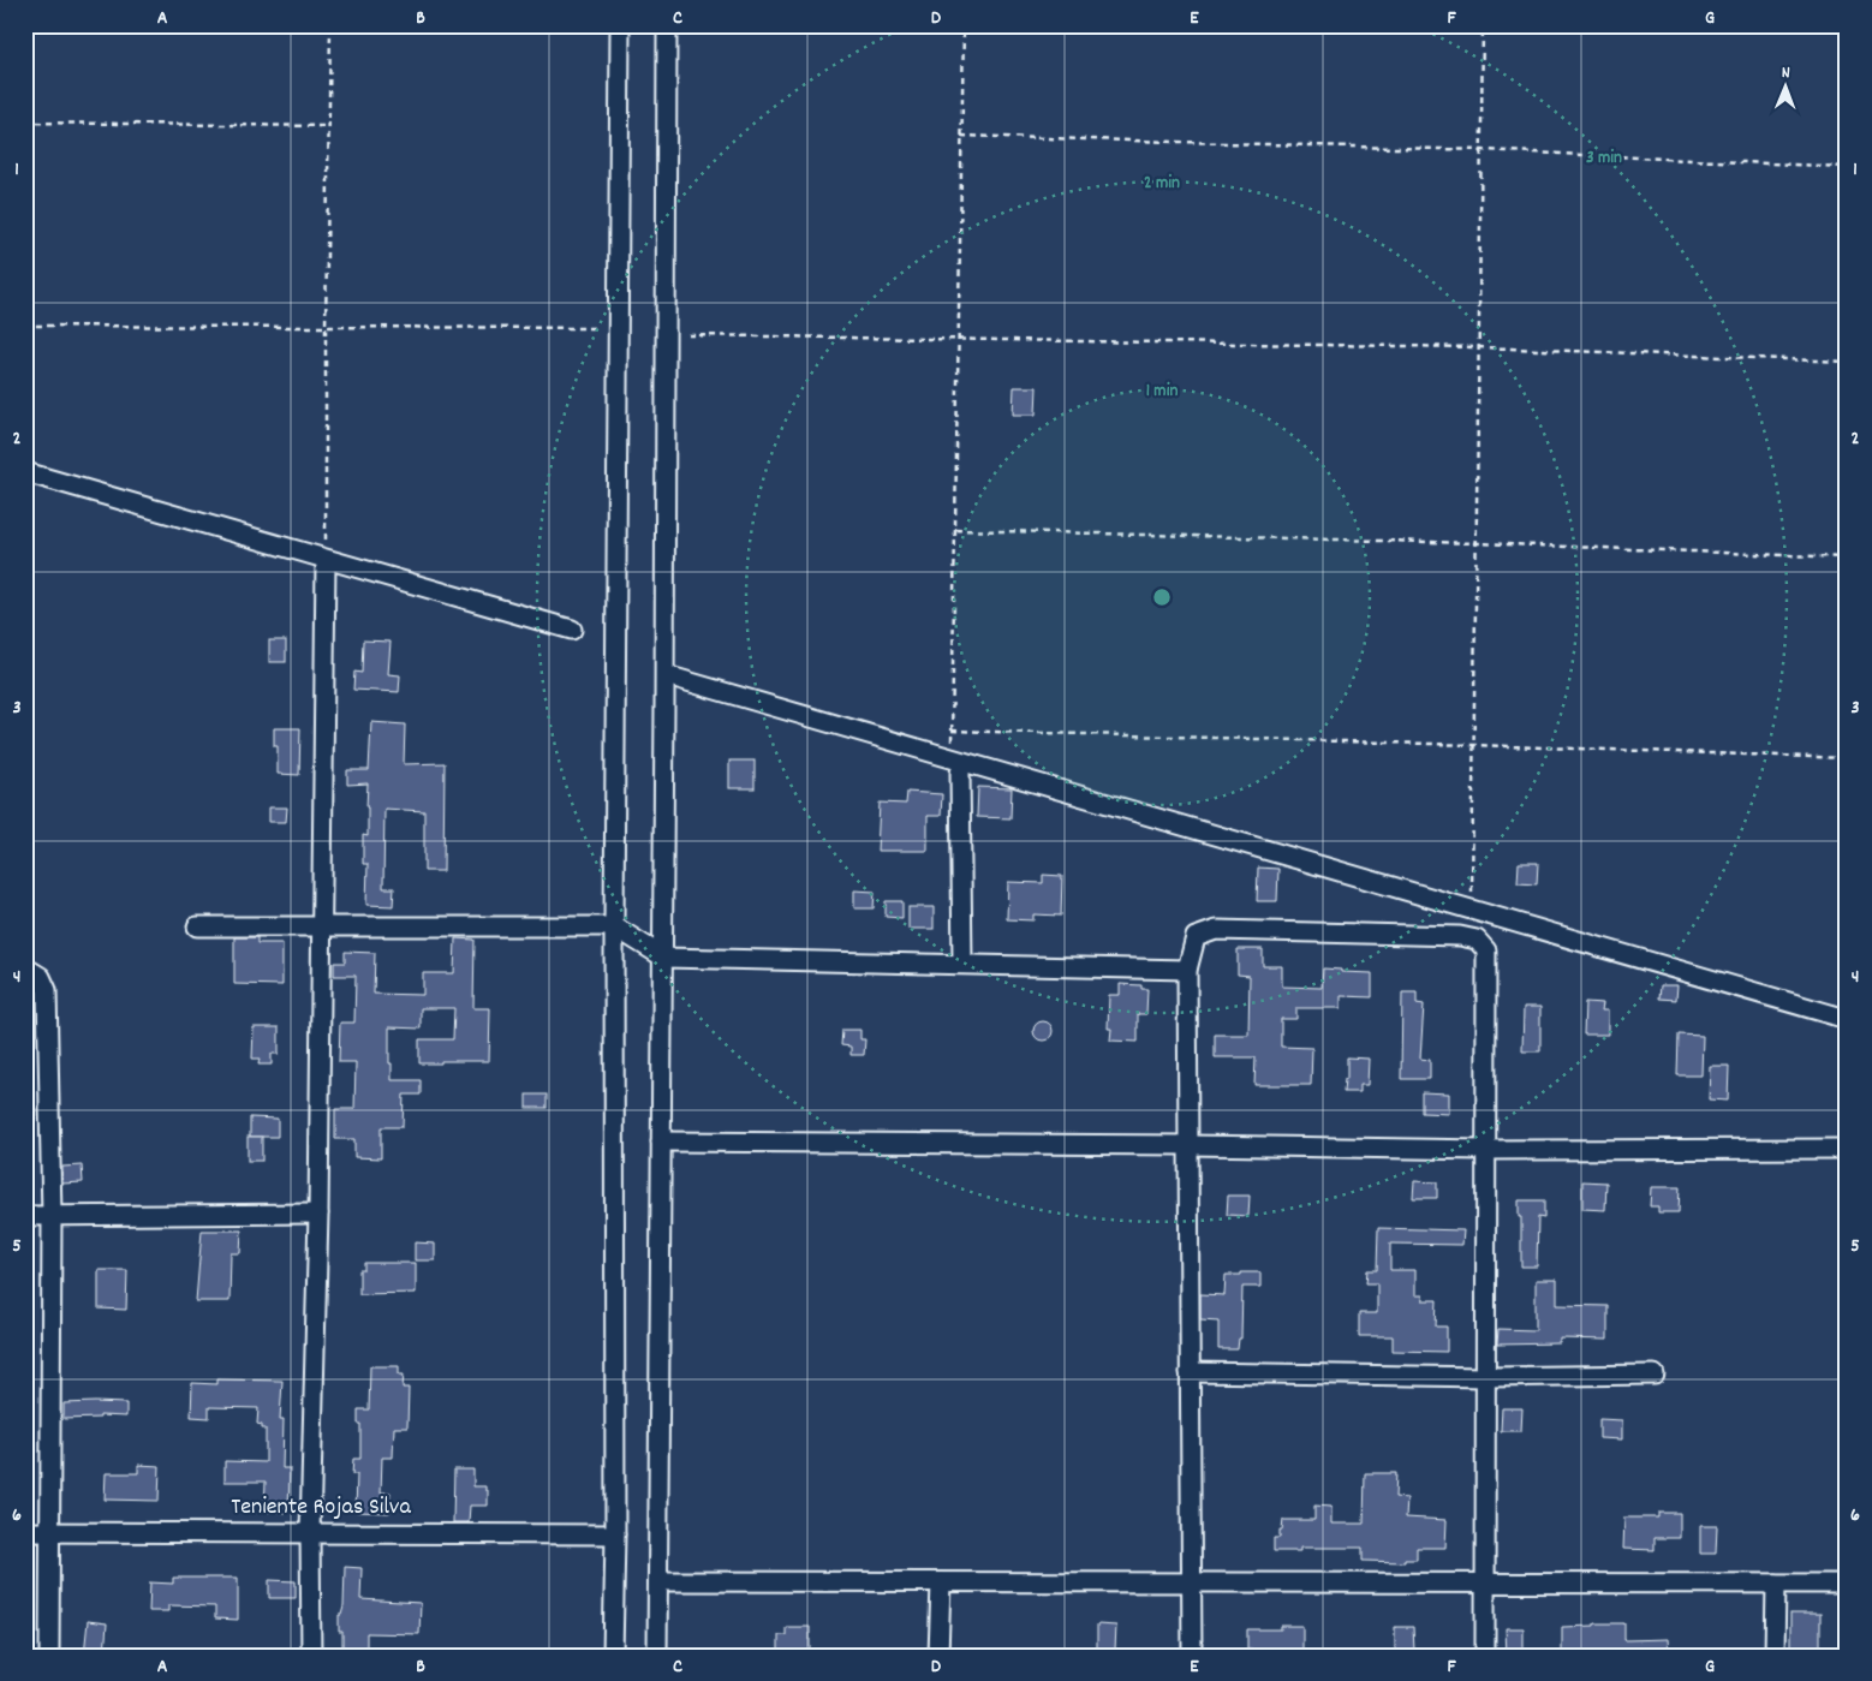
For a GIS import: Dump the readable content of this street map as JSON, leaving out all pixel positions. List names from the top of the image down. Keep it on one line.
{"streets":{"street":["Teniente Rojas Silva"]},"north":"top","grid":{"columns":["A","B","C","D","E","F","G"],"rows":["1","2","3","4","5","6"]},"rings":["3 min","2 min","1 min"]}
